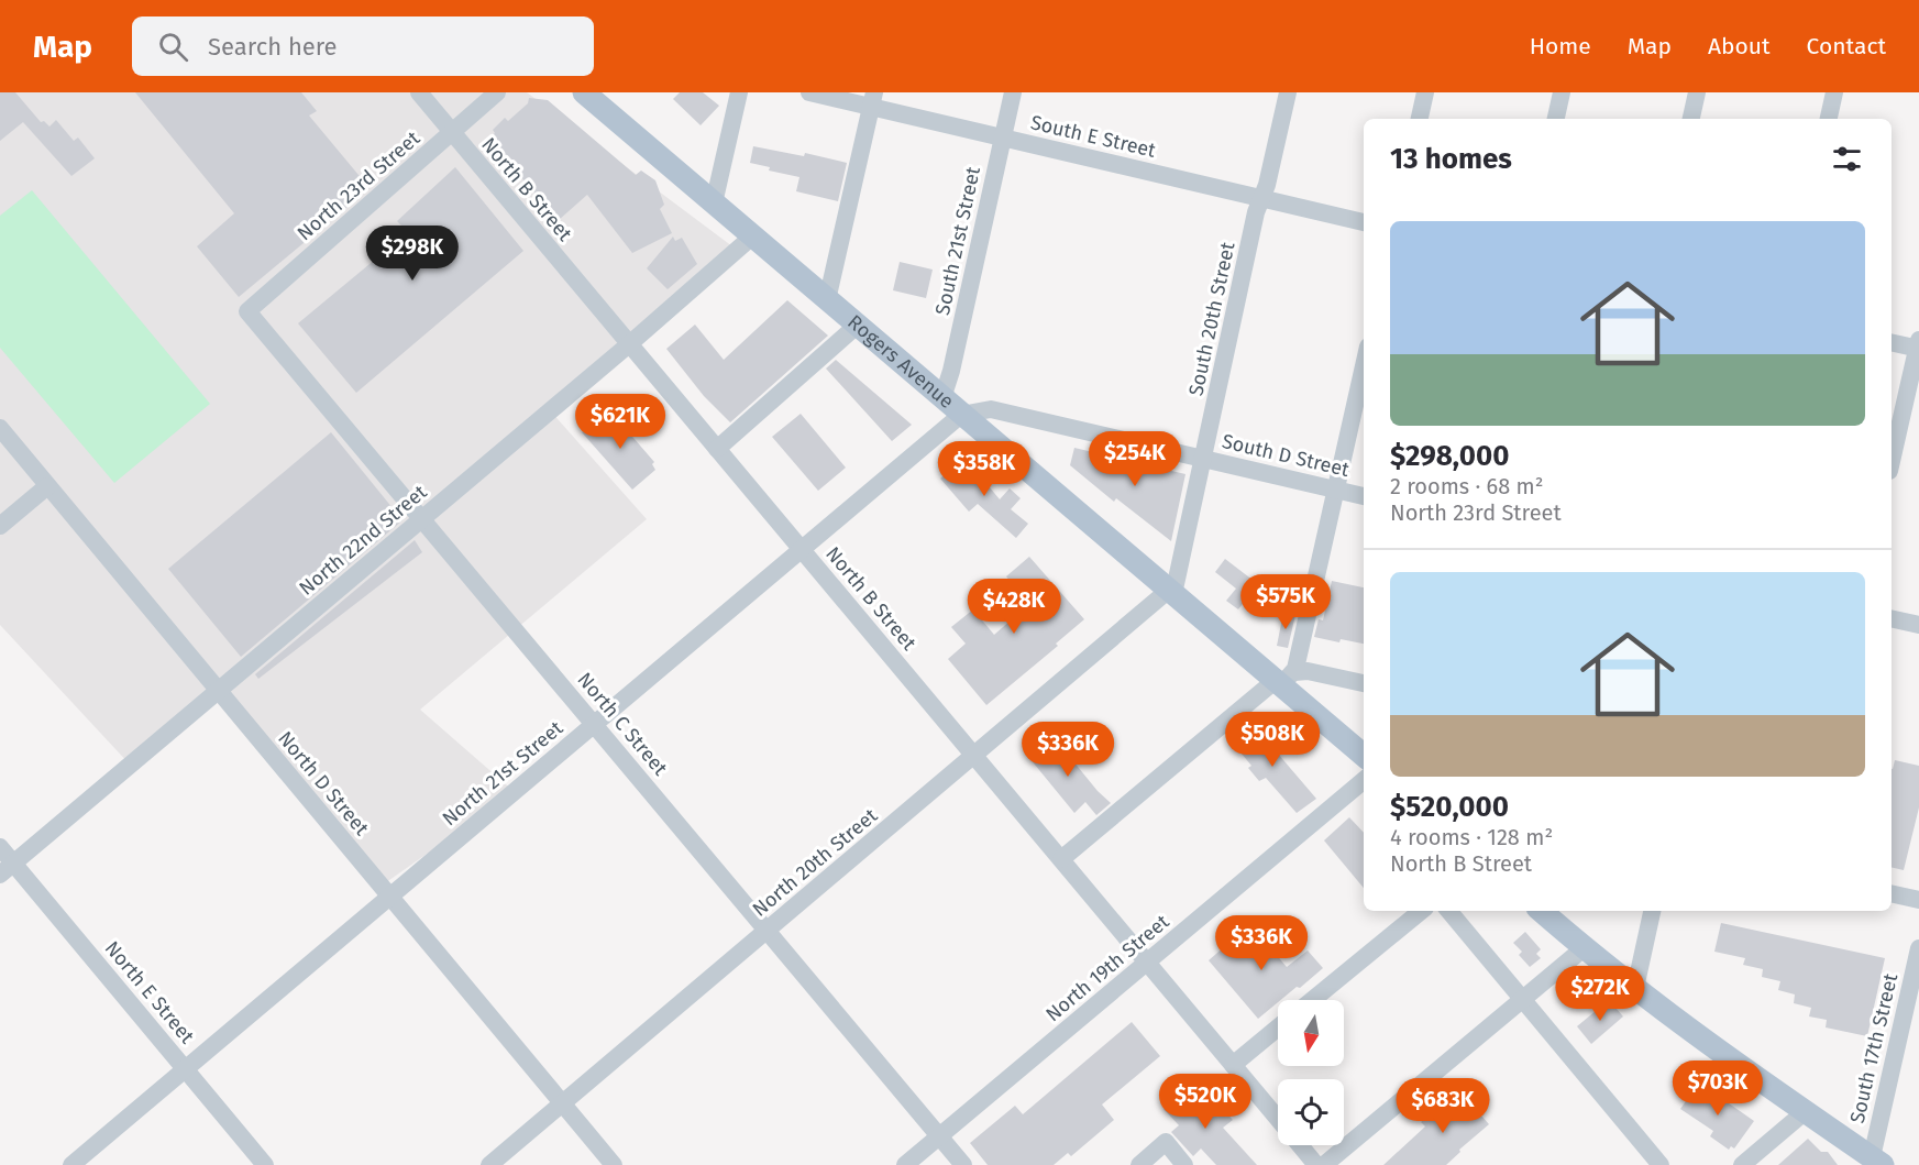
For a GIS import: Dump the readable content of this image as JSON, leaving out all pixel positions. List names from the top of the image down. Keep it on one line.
{"streets":{"main road":["Rogers Avenue"],"street":["South E Street","North 23rd Street","North B Street","South 21st Street","South 20th Street","South D Street","North 22nd Street","North C Street","North 21st Street","North D Street","North 20th Street","North 19th Street","North E Street","South 17th Street"]},"crossings":[["South E Street","South 21st Street"],["South E Street","South 20th Street"],["North 23rd Street","North B Street"],["North 23rd Street","North C Street"],["North B Street","North 22nd Street"],["North B Street","North 21st Street"],["North B Street","North 20th Street"],["North B Street","North 19th Street"],["South 21st Street","Rogers Avenue"],["South 20th Street","Rogers Avenue"],["South 20th Street","South D Street"],["South 20th Street","North 20th Street"],["Rogers Avenue","South D Street"],["Rogers Avenue","North 22nd Street"],["Rogers Avenue","North 21st Street"],["Rogers Avenue","North 20th Street"],["South D Street","North 21st Street"],["North 22nd Street","North C Street"],["North 22nd Street","North D Street"],["North 22nd Street","North E Street"],["North C Street","North 21st Street"],["North C Street","North 20th Street"],["North C Street","North 19th Street"],["North 21st Street","North D Street"],["North 21st Street","North E Street"],["North D Street","North 20th Street"]],"north":"bottom","page":{"header":"Map","search":"Search here","nav":["Home","Map","About","Contact"],"heading":"13 homes","list":[{"name":"$298,000","note":"2 rooms · 68 m² · North 23rd Street"},{"name":"$520,000","note":"4 rooms · 128 m² · North B Street"}],"price":["$298K","$621K","$254K","$358K","$575K","$428K","$508K","$336K","$336K","$272K","$703K","$520K","$683K"]}}
